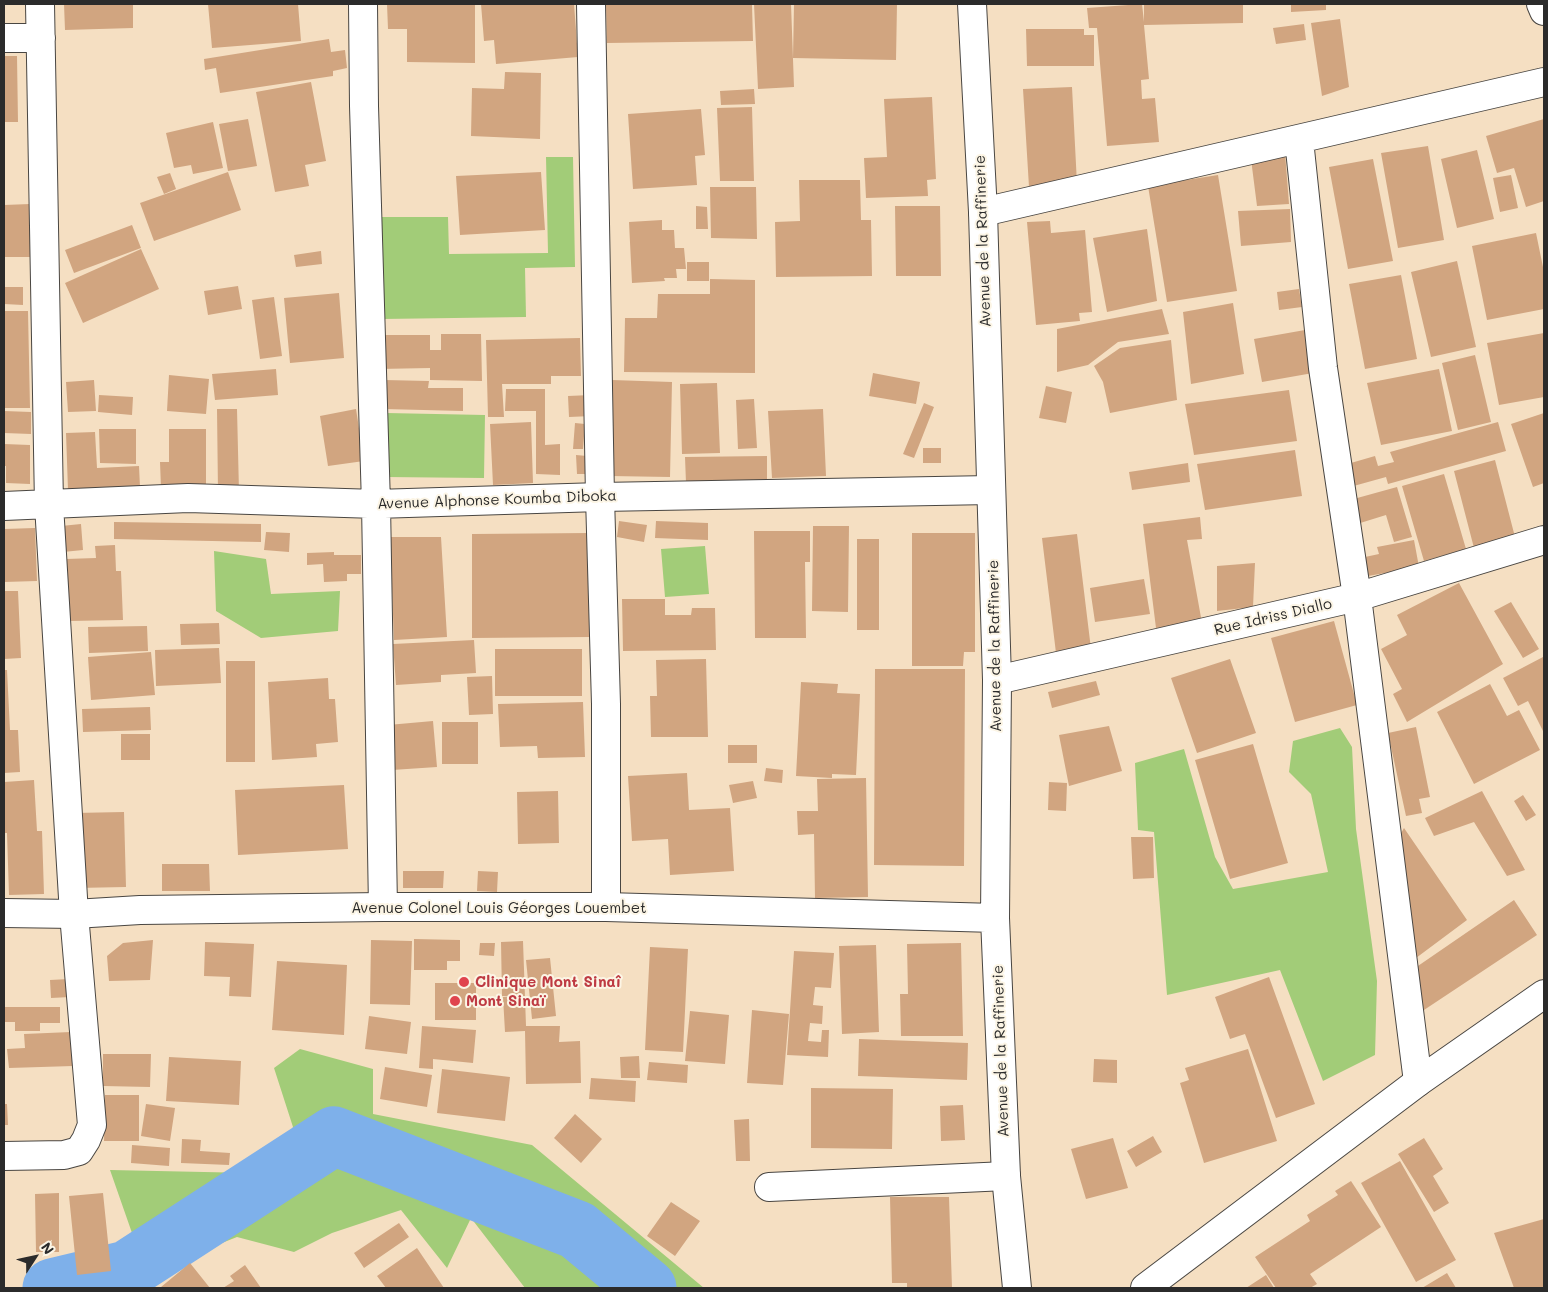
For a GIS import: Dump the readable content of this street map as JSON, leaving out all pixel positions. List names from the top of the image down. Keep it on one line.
{"streets":{"main road":["Avenue de la Raffinerie","Avenue Alphonse Koumba Diboka","Rue Idriss Diallo","Avenue Colonel Louis Géorges Louembet"]},"crossings":[["Avenue de la Raffinerie","Avenue Alphonse Koumba Diboka"],["Avenue de la Raffinerie","Rue Idriss Diallo"],["Avenue de la Raffinerie","Avenue Colonel Louis Géorges Louembet"]],"places":["Clinique Mont Sinaî","Mont Sinaï"],"north":"top right"}
